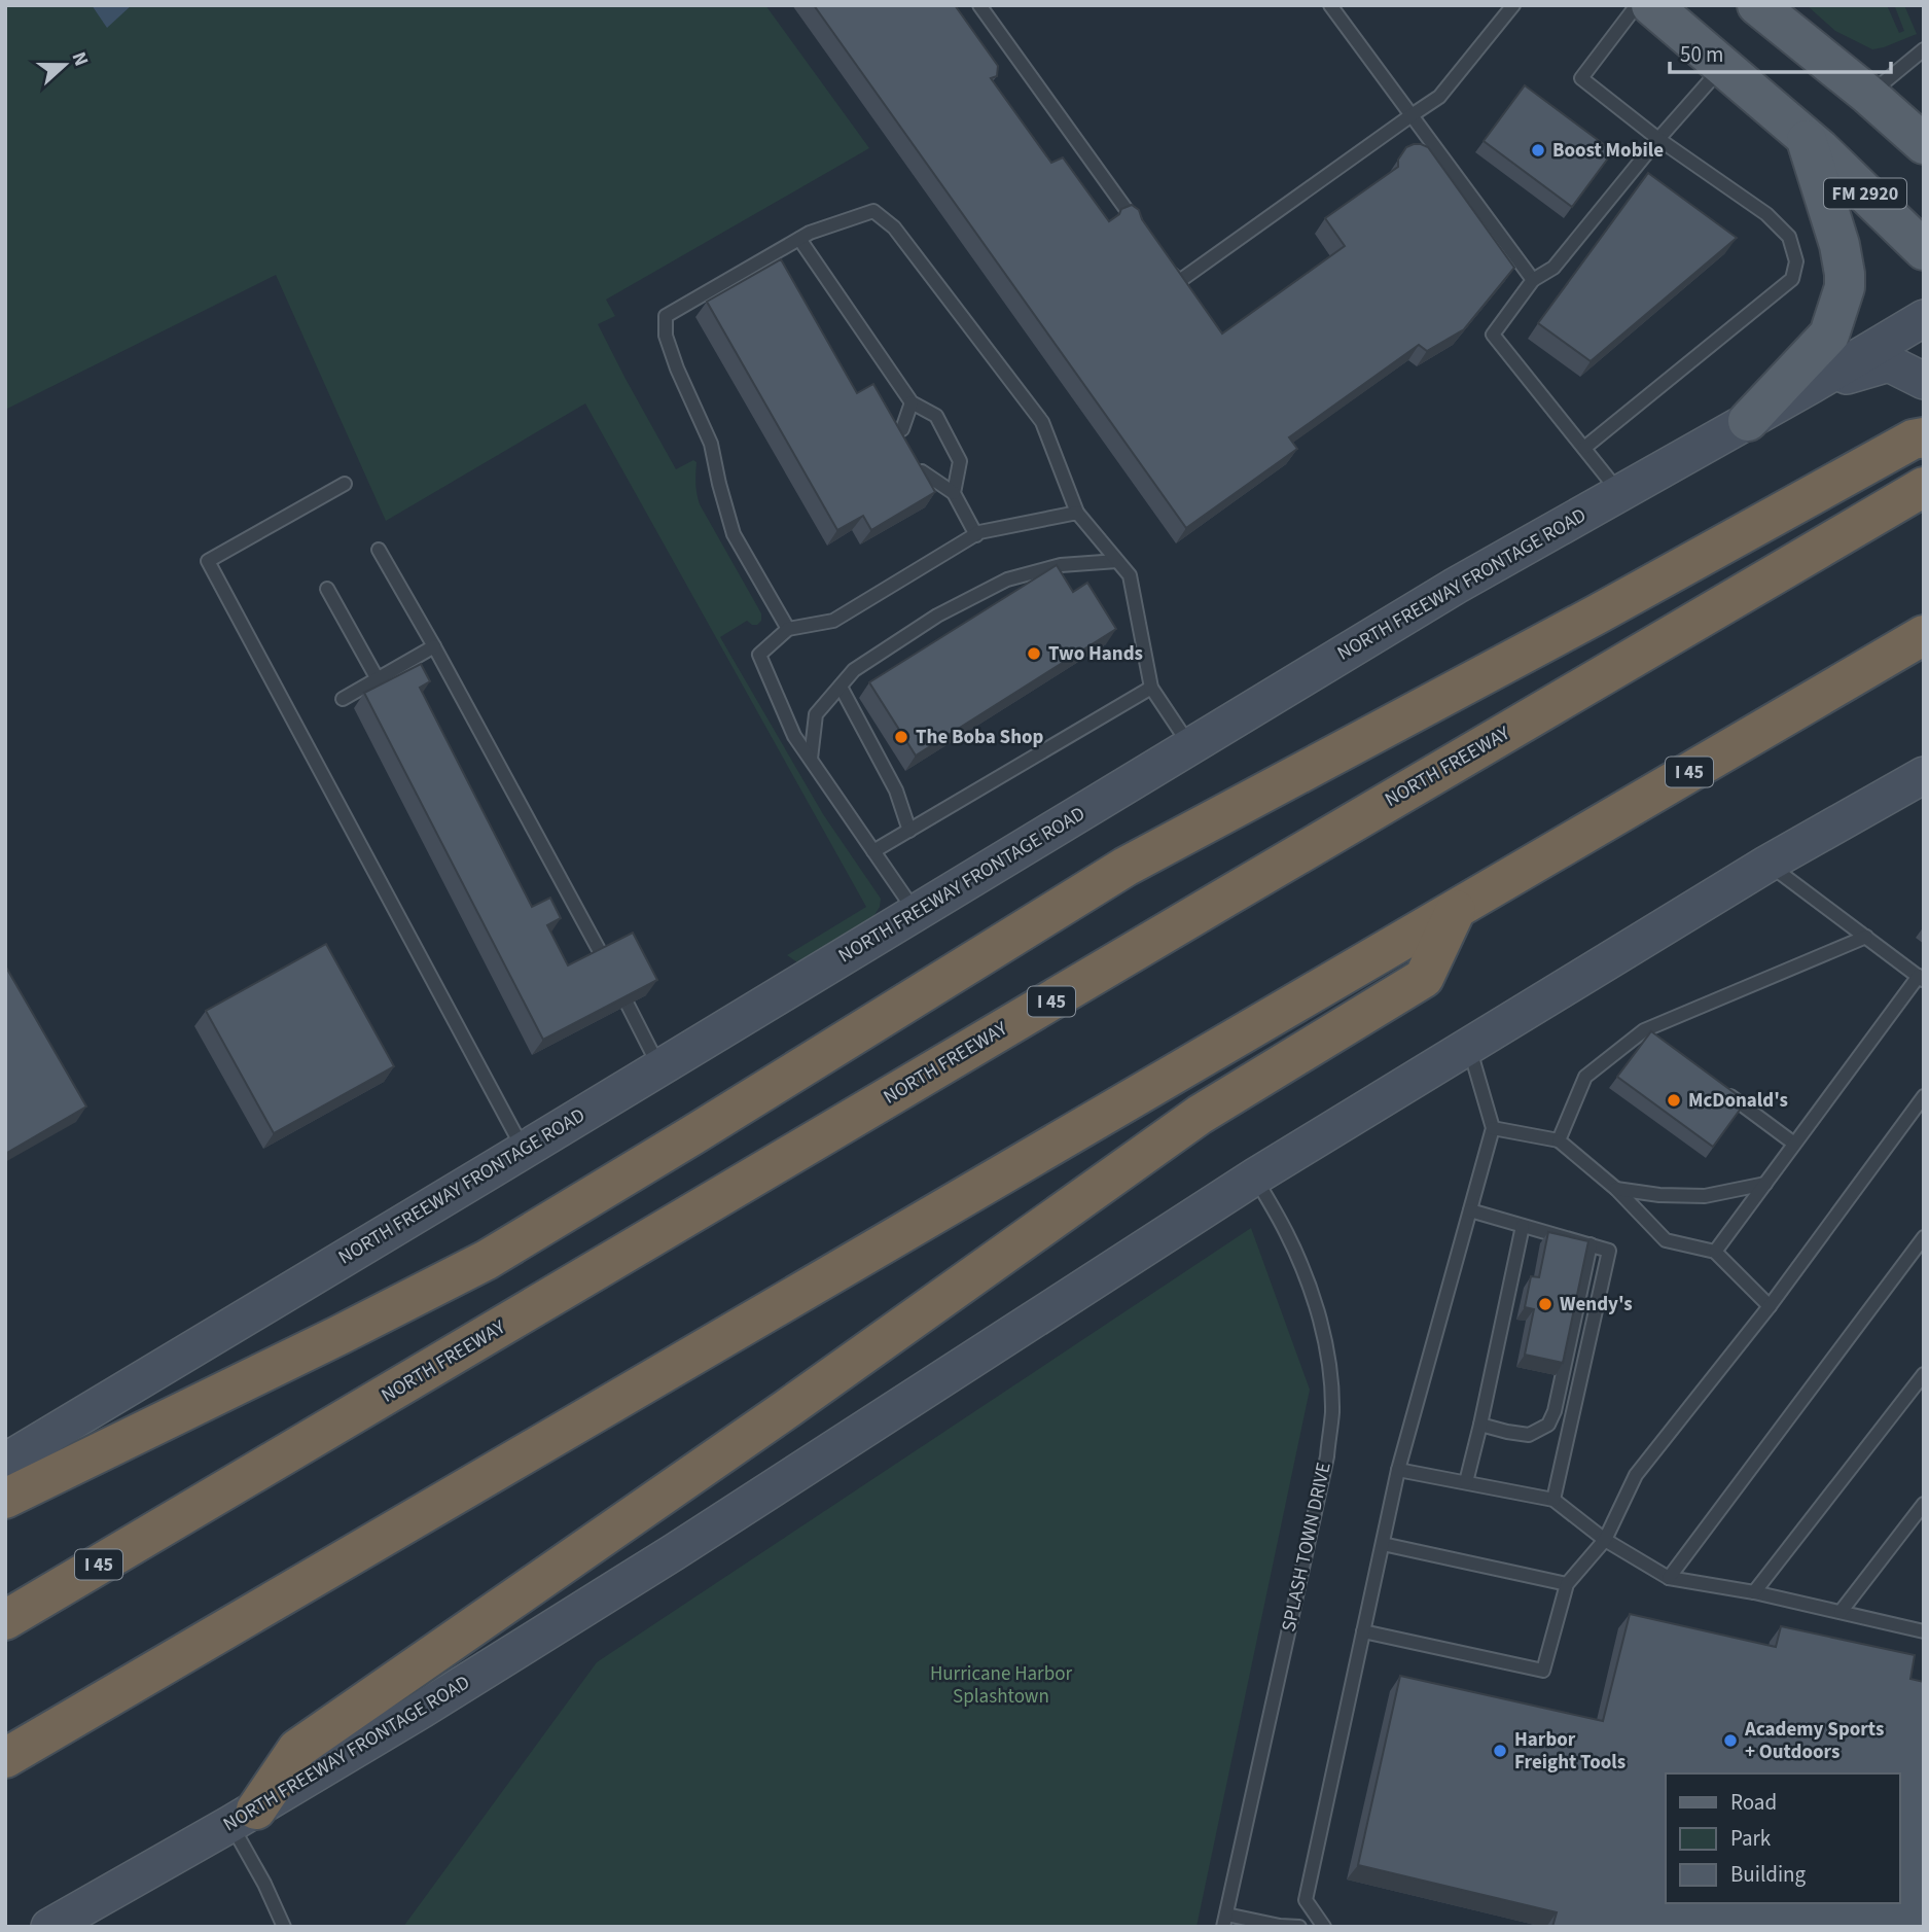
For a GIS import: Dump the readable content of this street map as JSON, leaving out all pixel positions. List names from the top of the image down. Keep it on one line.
{"streets":{"highway":["NORTH FREEWAY","I 45"],"main road":["FM 2920","NORTH FREEWAY FRONTAGE ROAD"],"lane":["SPLASH TOWN DRIVE"]},"crossings":[["NORTH FREEWAY FRONTAGE ROAD","SPLASH TOWN DRIVE"]],"parks":["Hurricane Harbor Splashtown"],"places":["Boost Mobile","Two Hands","The Boba Shop","McDonald's","Wendy's","Academy Sports + Outdoors","Harbor Freight Tools"],"legend":["Road","Park","Building"],"scale_bar":"50 m","north":"right"}
